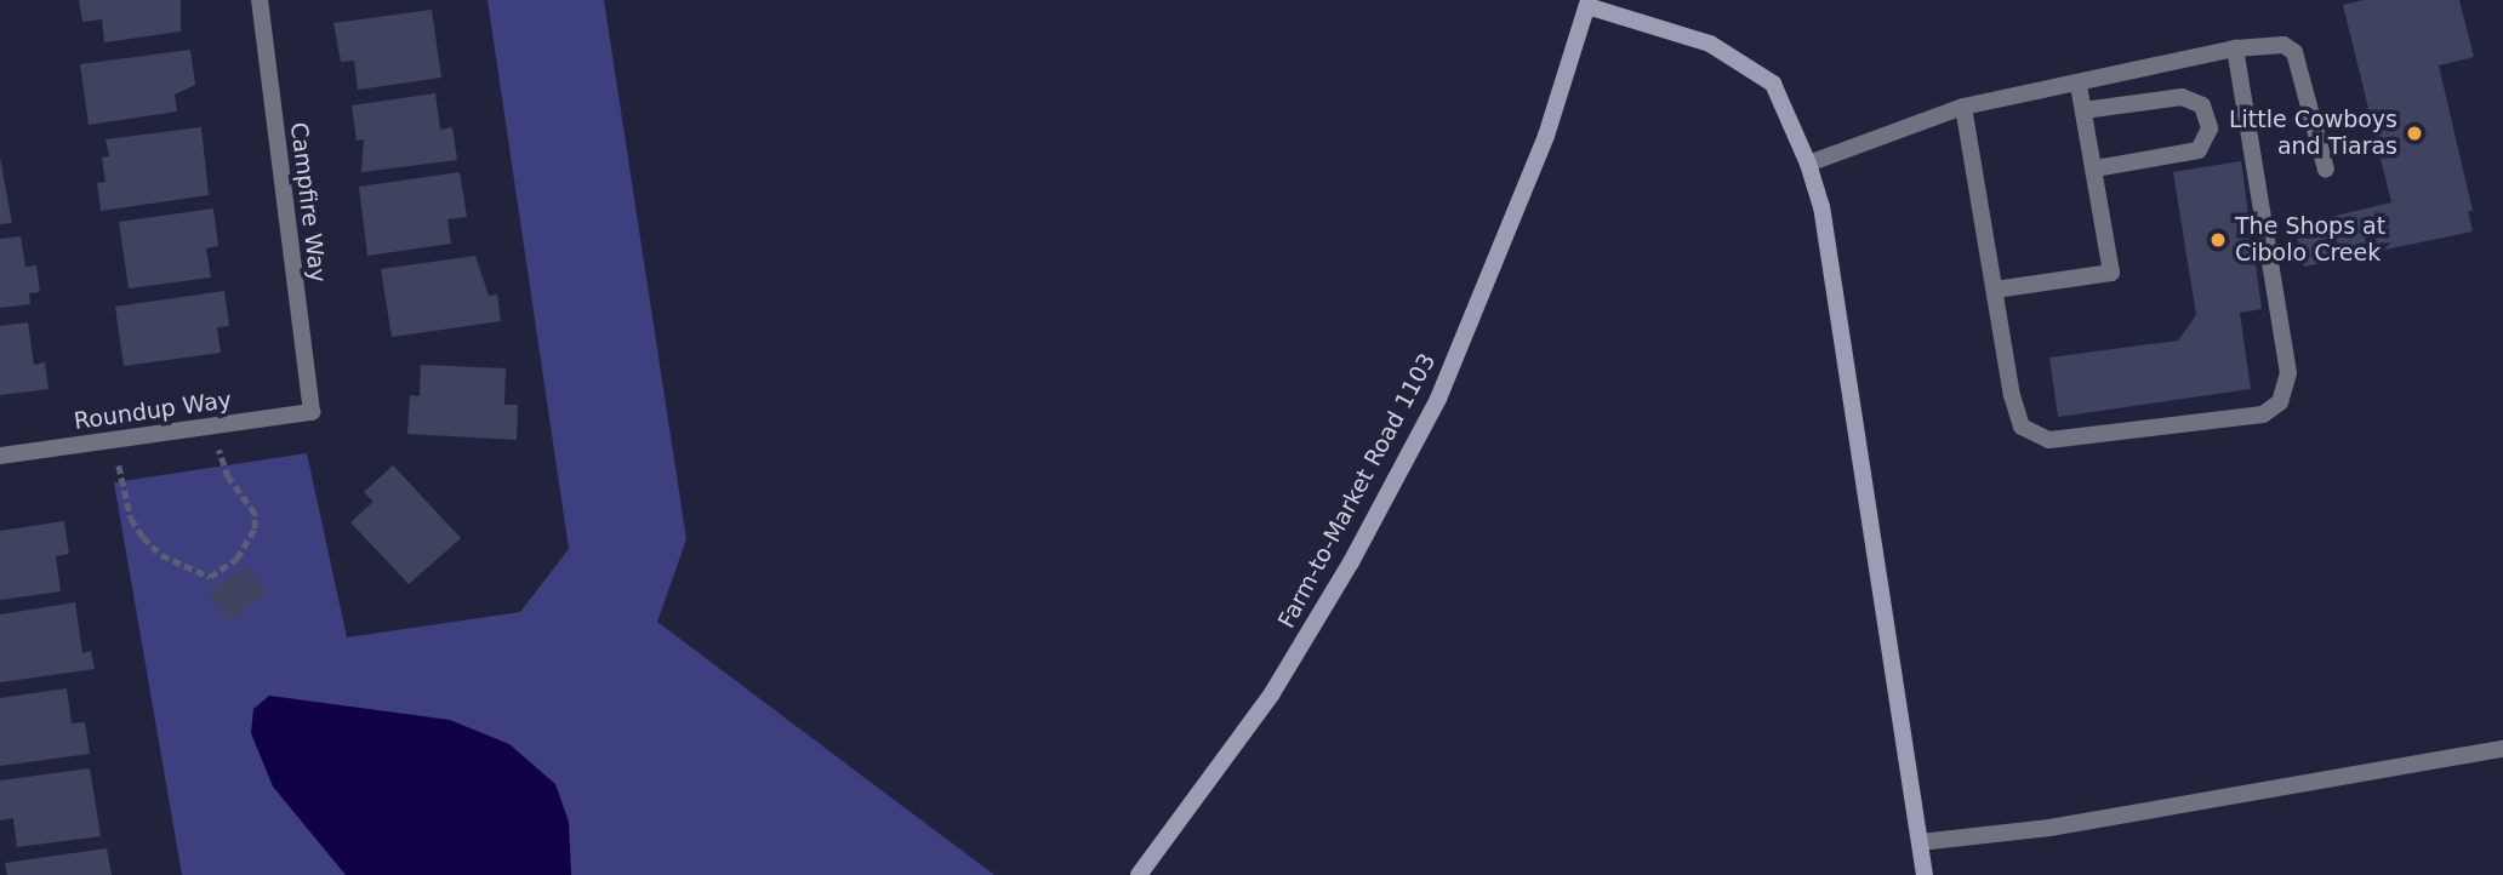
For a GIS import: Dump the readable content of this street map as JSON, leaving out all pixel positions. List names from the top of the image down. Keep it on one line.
{"streets":{"main road":["Farm-to-Market Road 1103"],"street":["Campfire Way","Roundup Way"]},"crossings":[["Campfire Way","Roundup Way"]],"places":["Little Cowboys and Tiaras","The Shops at Cibolo Creek"]}
